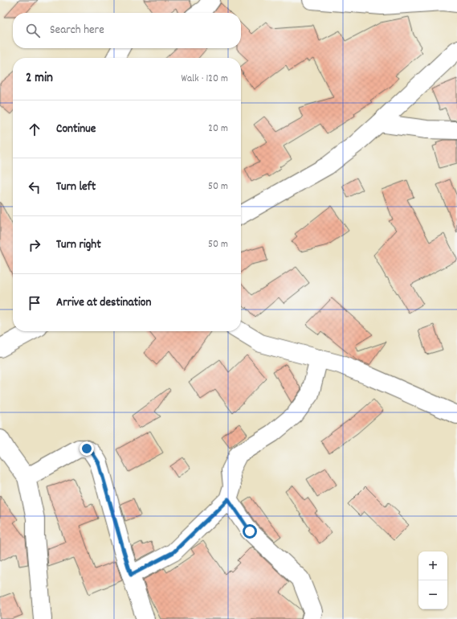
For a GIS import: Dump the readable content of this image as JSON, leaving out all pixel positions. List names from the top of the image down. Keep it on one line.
{"page":{"search":"Search here","heading":["2 min","Walk · 120 m"],"list":[["Continue","20 m"],["Turn left","50 m"],["Turn right","50 m"],"Arrive at destination"],"map_buttons":["+","−"]}}
